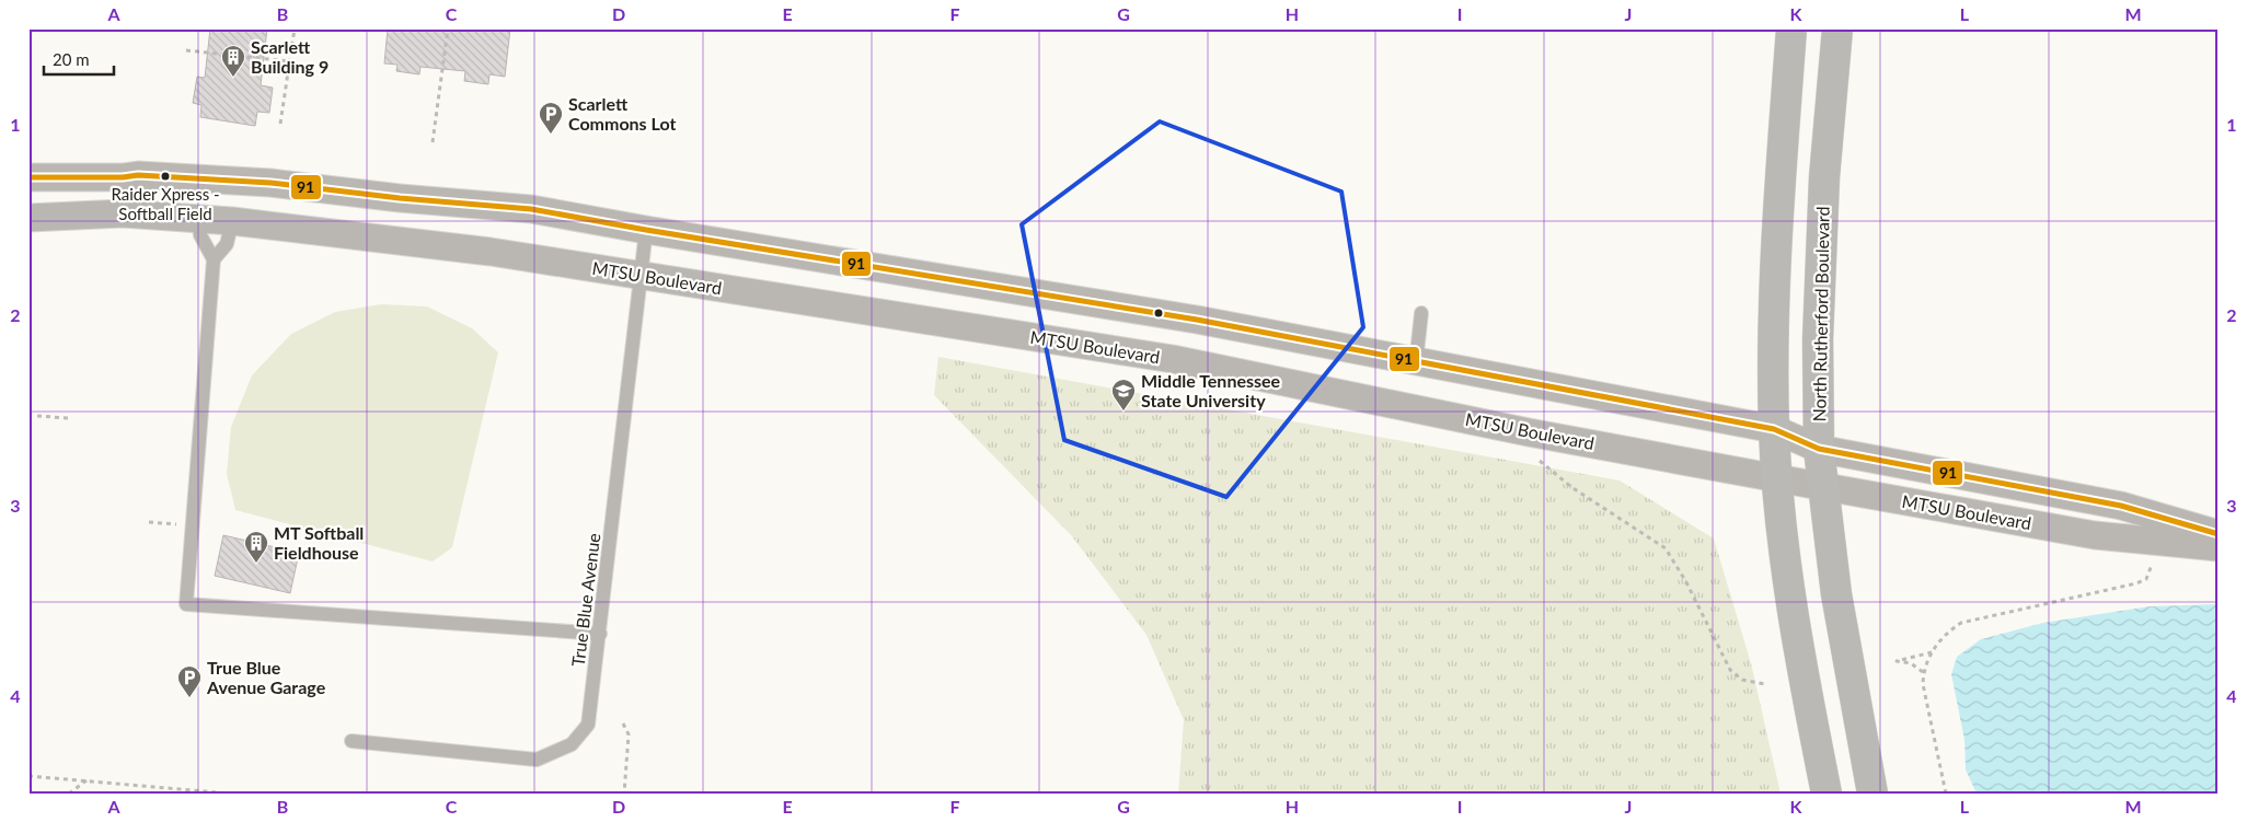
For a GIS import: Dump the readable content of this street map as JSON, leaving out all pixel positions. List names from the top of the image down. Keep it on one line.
{"streets":{"main road":["North Rutherford Boulevard"],"street":["MTSU Boulevard"],"lane":["True Blue Avenue"]},"crossings":[["MTSU Boulevard","North Rutherford Boulevard"],["MTSU Boulevard","True Blue Avenue"]],"places":{"building":["Scarlett Building 9","MT Softball Fieldhouse"],"parking":["Scarlett Commons Lot","True Blue Avenue Garage"],"other":["Raider Xpress - Softball Field"],"school or university":["Middle Tennessee State University"]},"lines":["transit line 91"],"scale_bar":"20 m","grid":{"columns":["A","B","C","D","E","F","G","H","I","J","K","L","M"],"rows":["1","2","3","4"]}}
